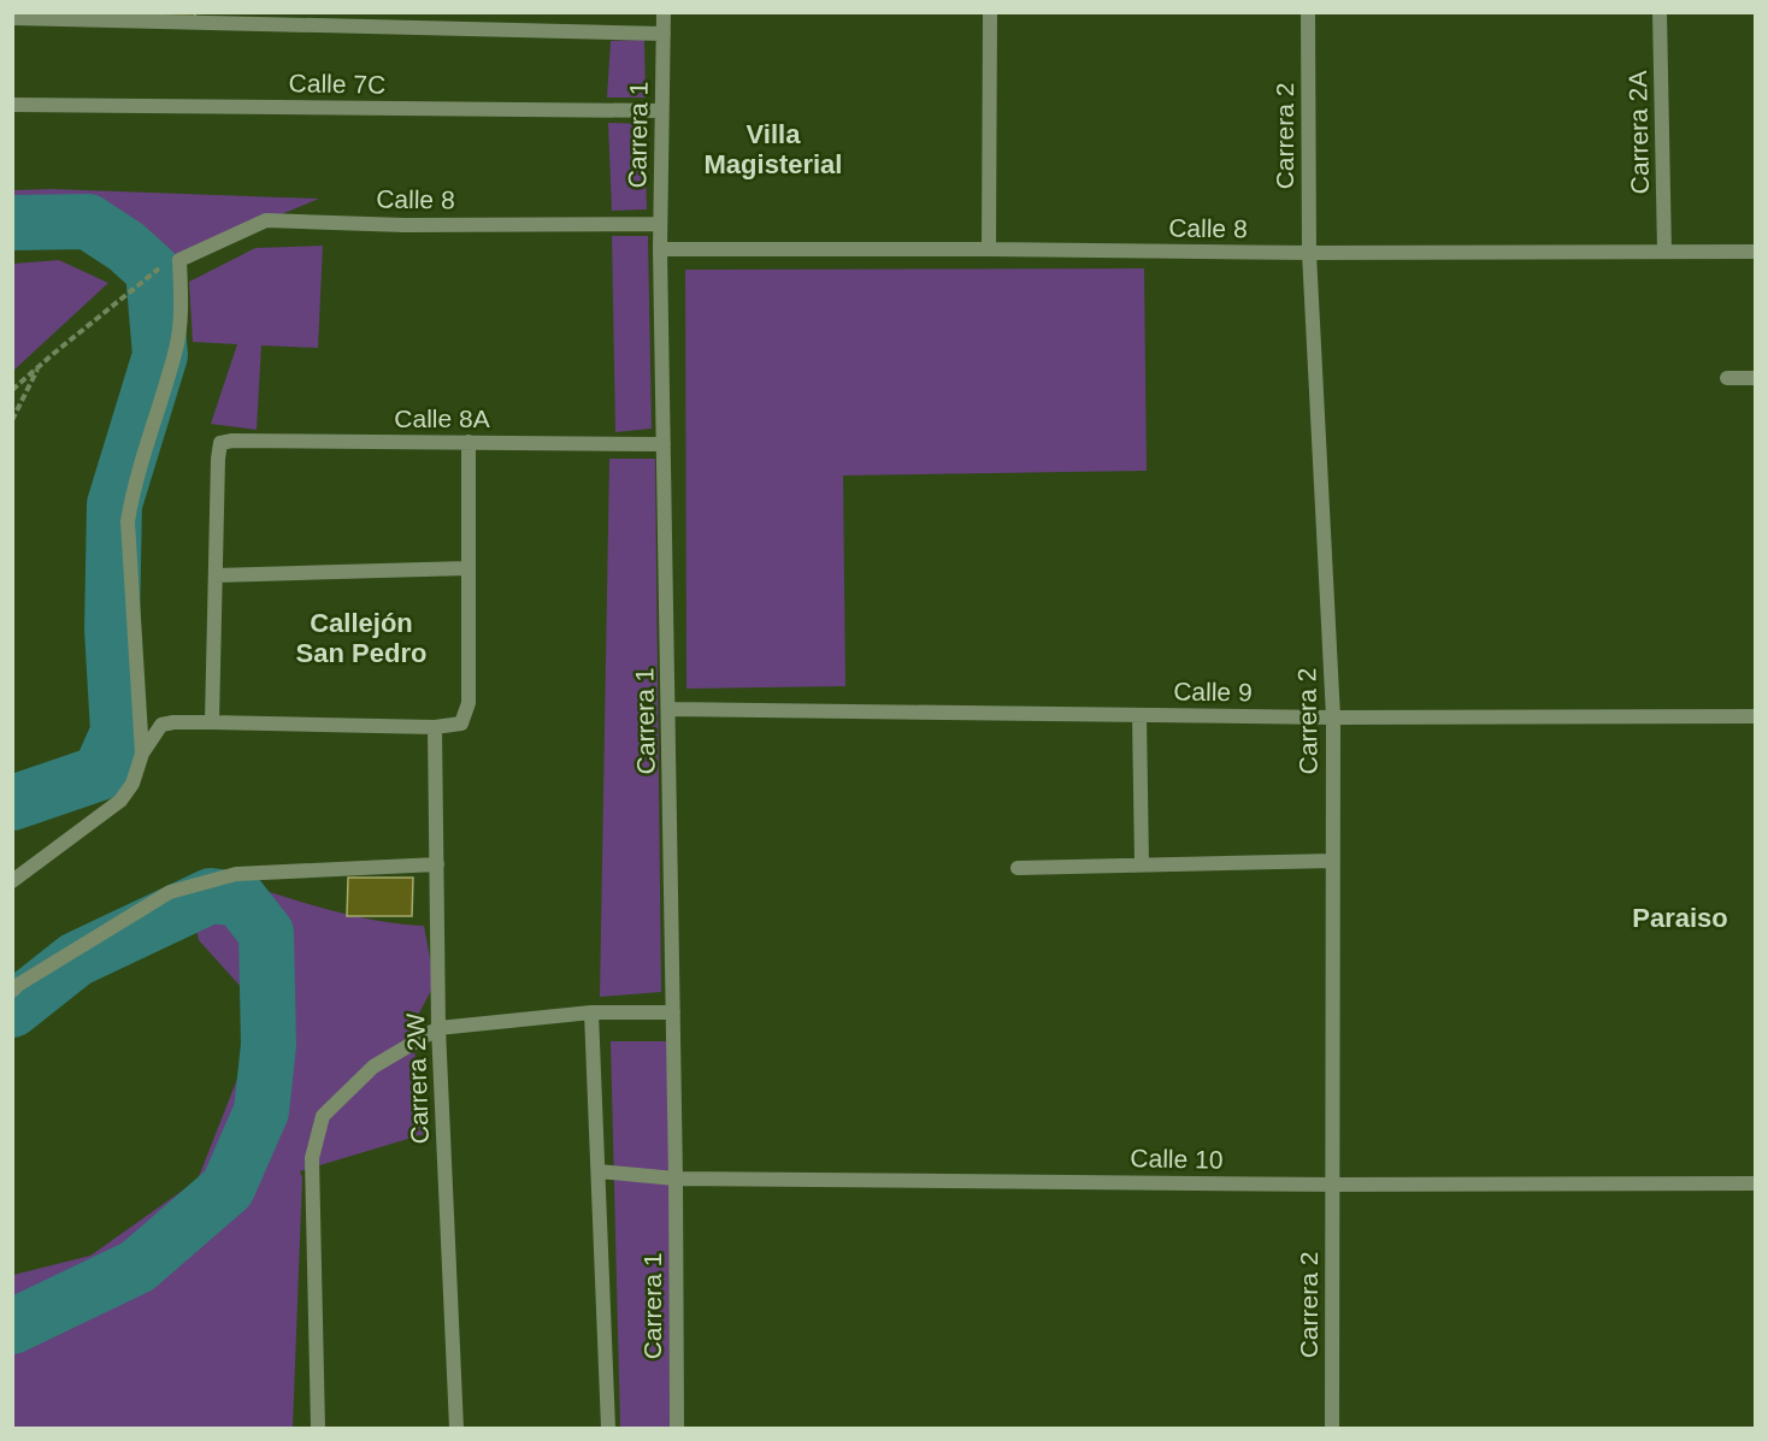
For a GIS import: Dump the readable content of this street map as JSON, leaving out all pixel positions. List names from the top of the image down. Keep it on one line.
{"streets":{"street":["Calle 7C","Carrera 2A","Carrera 1","Carrera 2","Calle 8","Calle 8A","Calle 9","Carrera 2W","Calle 10"]},"crossings":[["Calle 7C","Carrera 1"],["Carrera 2A","Calle 8"],["Carrera 1","Calle 8"],["Carrera 1","Calle 8A"],["Carrera 1","Calle 9"],["Carrera 1","Calle 10"],["Carrera 2","Calle 8"],["Carrera 2","Calle 9"],["Carrera 2","Calle 10"]],"districts":["Villa Magisterial","Callejón San Pedro","Paraiso"]}
